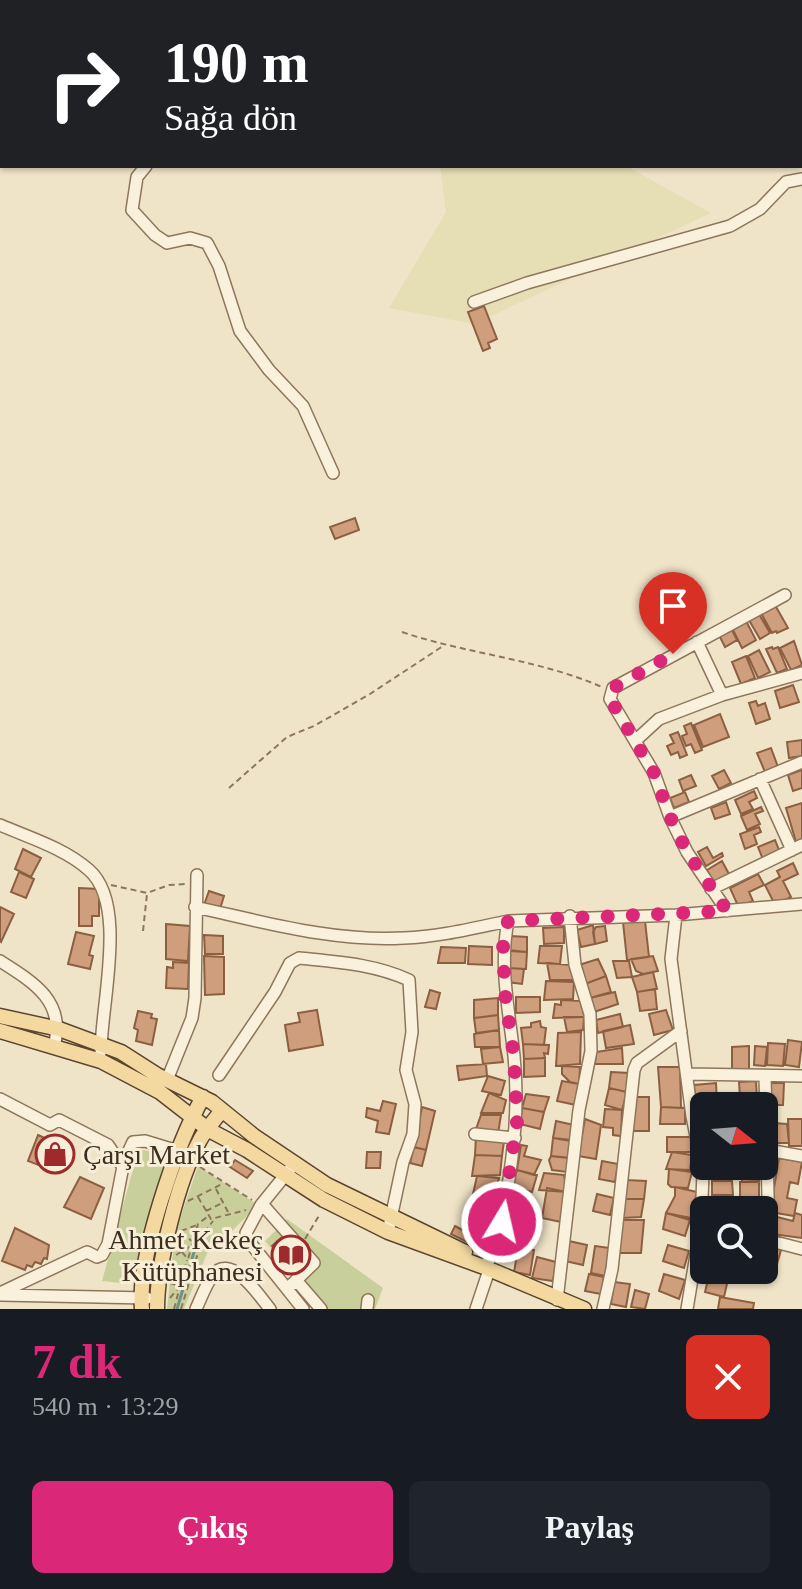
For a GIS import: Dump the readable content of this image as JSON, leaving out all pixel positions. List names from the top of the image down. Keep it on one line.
{"places":{"shop":["Çarşı Market"],"library":["Ahmet Kekeç Kütüphanesi"]},"north":"right","page":{"turn":["190 m","Sağa dön"],"heading":["7 dk","540 m · 13:29"],"buttons":["Çıkış","Paylaş"]}}
